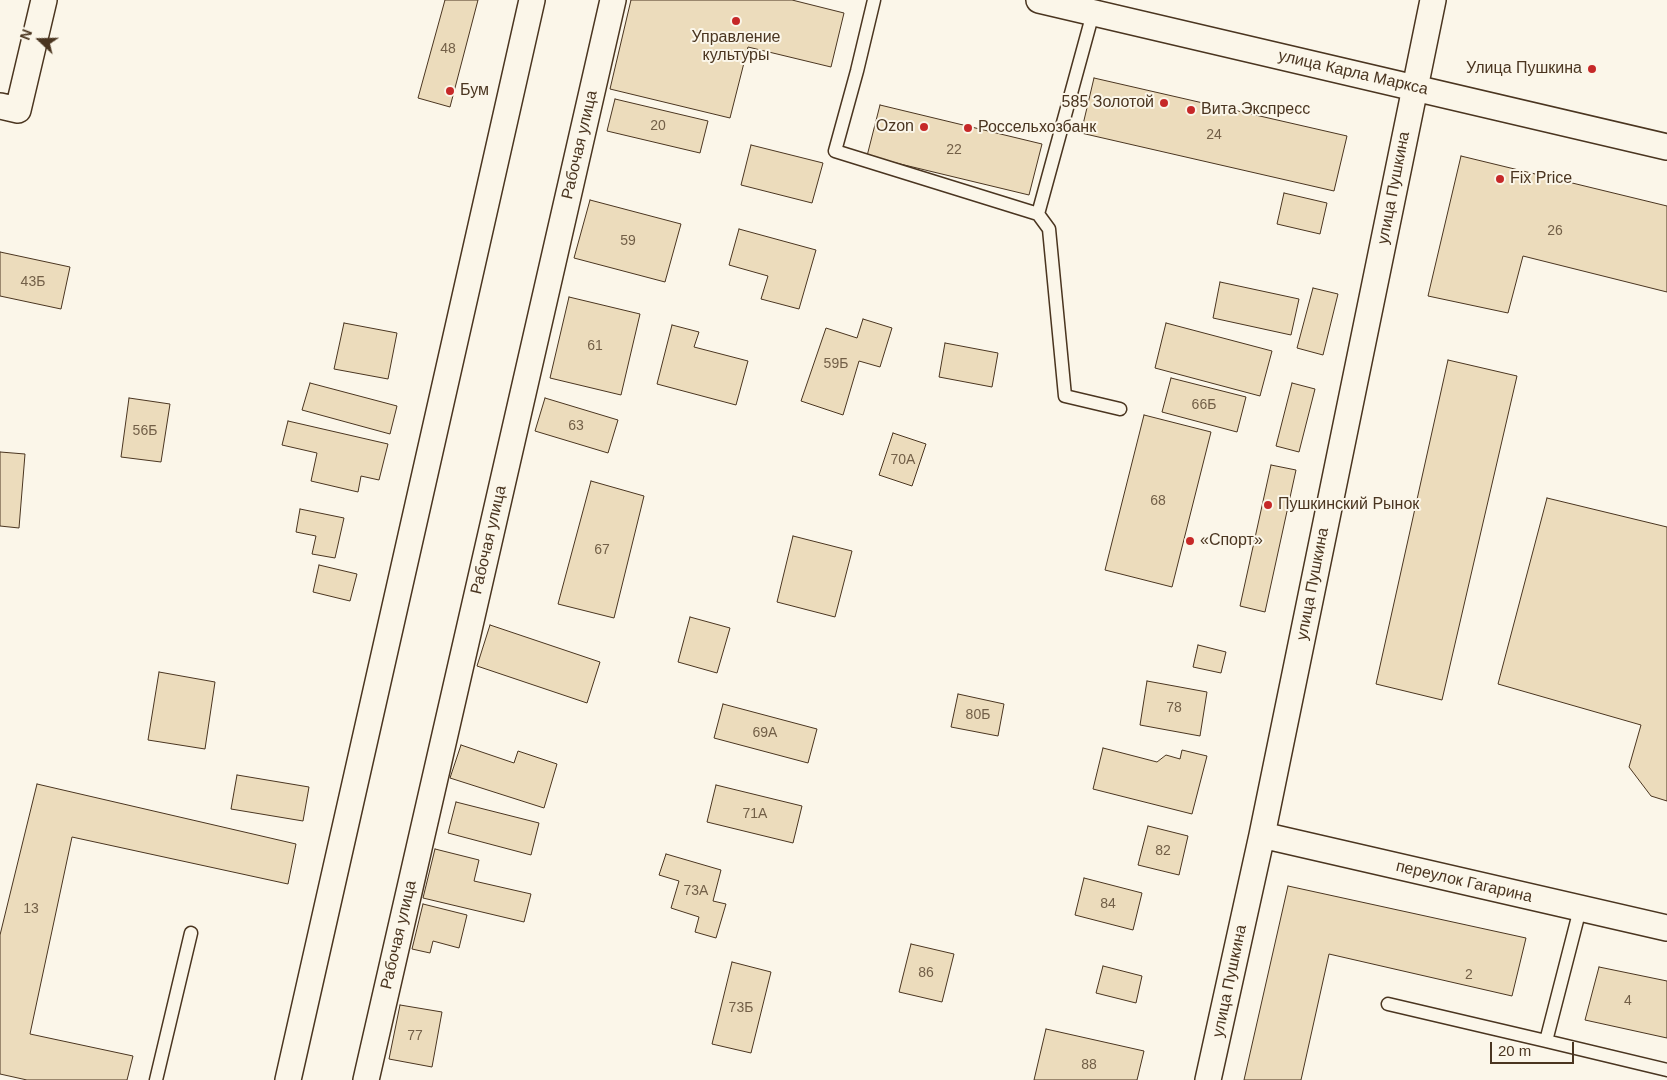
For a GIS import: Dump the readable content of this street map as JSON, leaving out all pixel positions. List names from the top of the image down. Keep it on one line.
{"streets":{"street":["улица Карла Маркса","Рабочая улица","улица Пушкина","переулок Гагарина"]},"crossings":[["улица Карла Маркса","улица Пушкина"],["улица Пушкина","переулок Гагарина"]],"places":["Управление культуры","Улица Пушкина","Бум","585 Золотой","Вита Экспресс","Ozon","Россельхозбанк","Fix Price","Пушкинский Рынок","«Спорт»"],"house_numbers":["48","20","24","22","26","59","43Б","61","59Б","66Б","63","56Б","70А","68","67","78","80Б","69А","71А","82","73А","84","13","86","2","4","73Б","77","88"],"scale_bar":"20 m","north":"left"}
